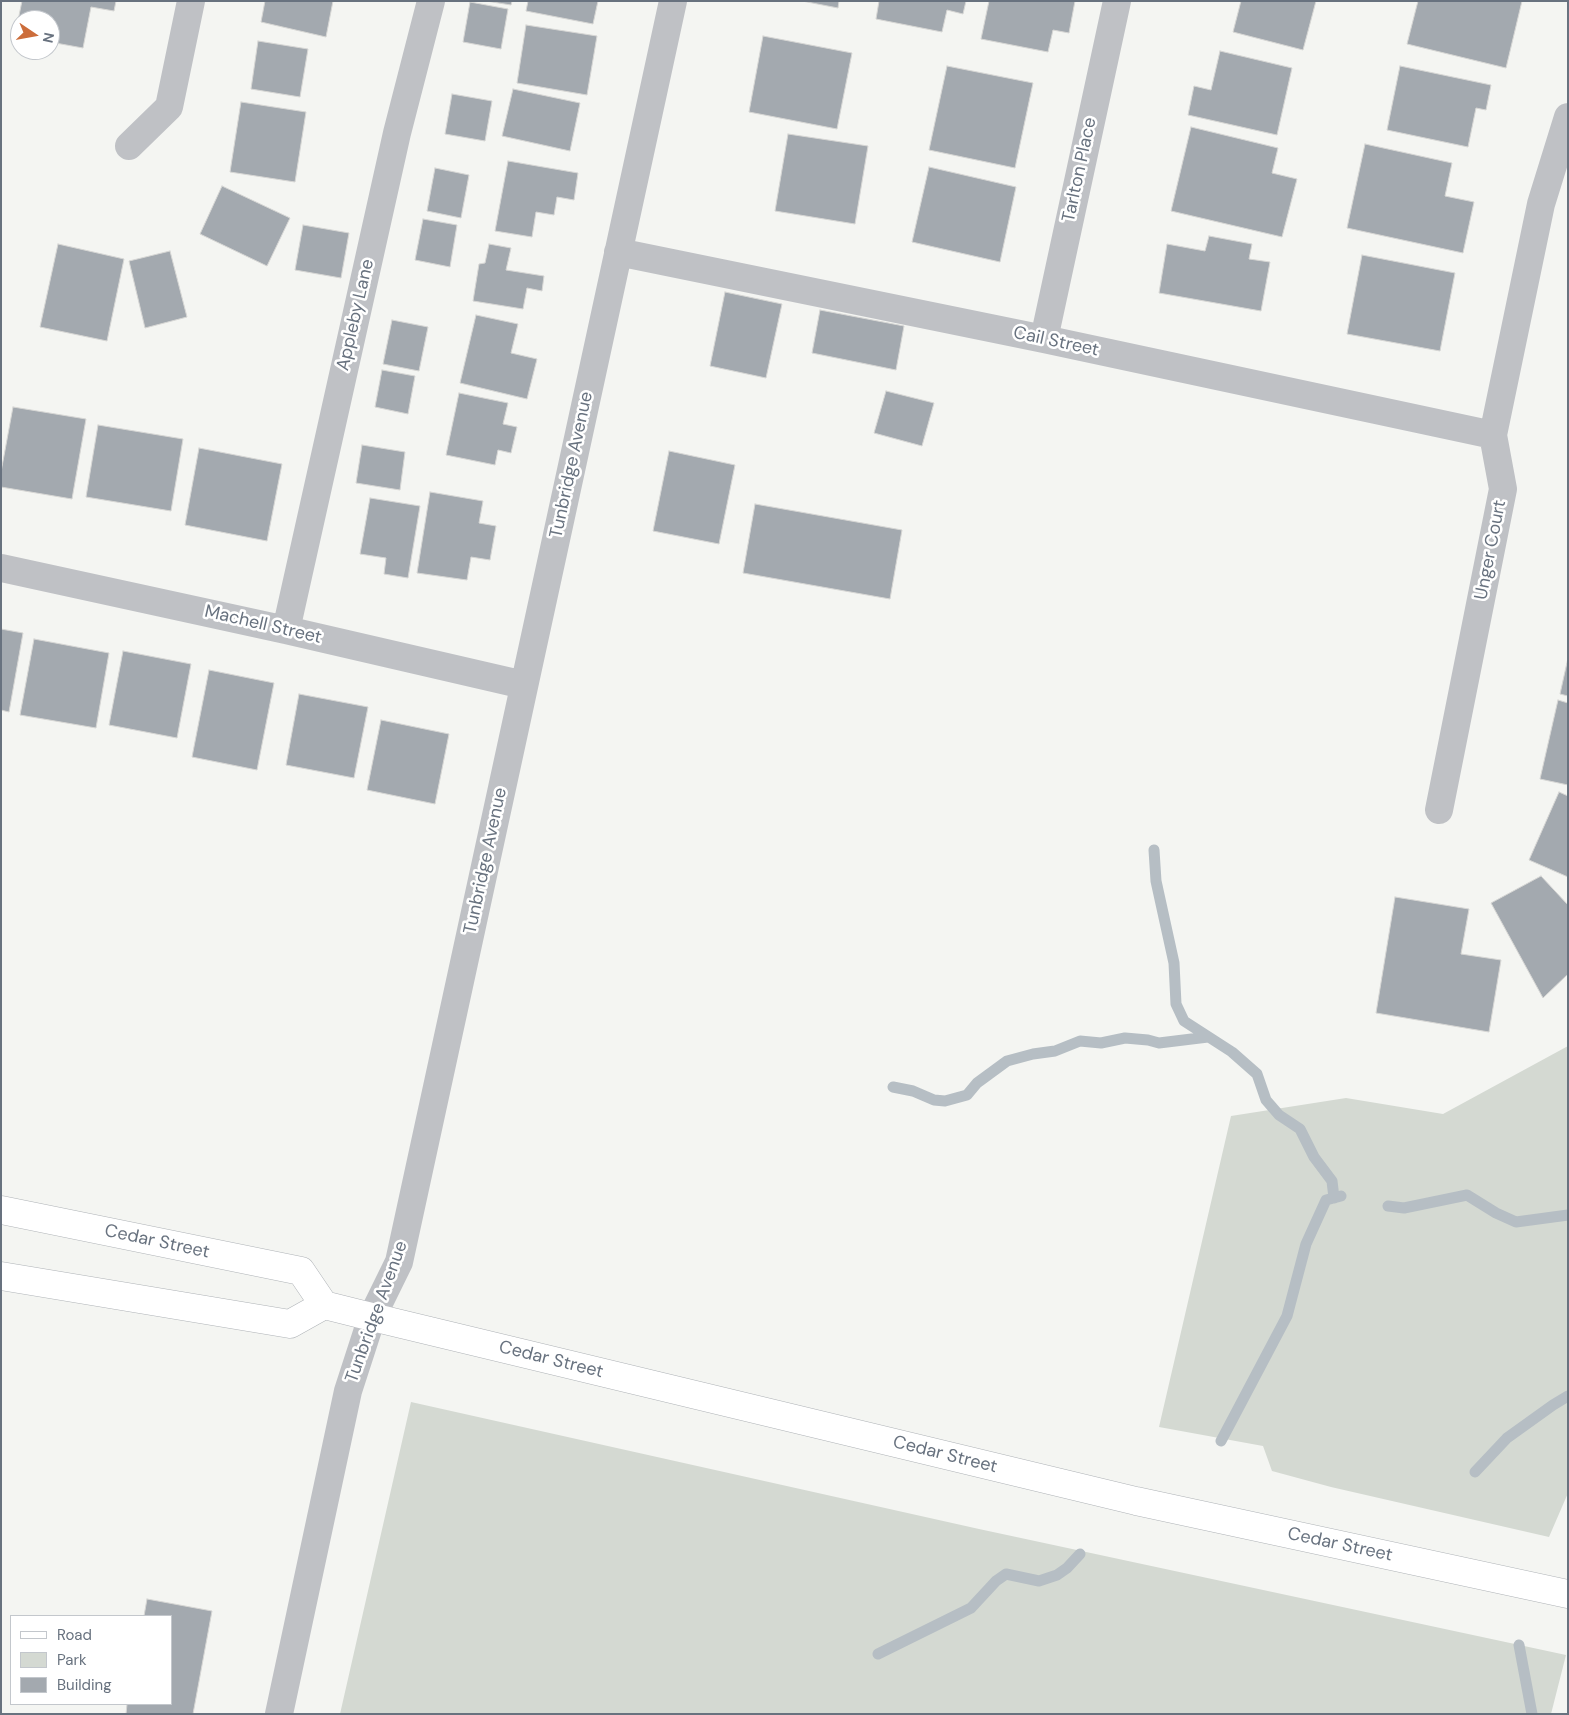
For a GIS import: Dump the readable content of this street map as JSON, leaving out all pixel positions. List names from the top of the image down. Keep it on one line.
{"streets":{"main road":["Cedar Street"],"street":["Tarlton Place","Appleby Lane","Cail Street","Tunbridge Avenue","Unger Court","Machell Street"]},"crossings":[["Tarlton Place","Cail Street"],["Appleby Lane","Machell Street"],["Cail Street","Tunbridge Avenue"],["Cail Street","Unger Court"],["Tunbridge Avenue","Machell Street"],["Tunbridge Avenue","Cedar Street"]],"legend":["Road","Park","Building"],"north":"right"}
